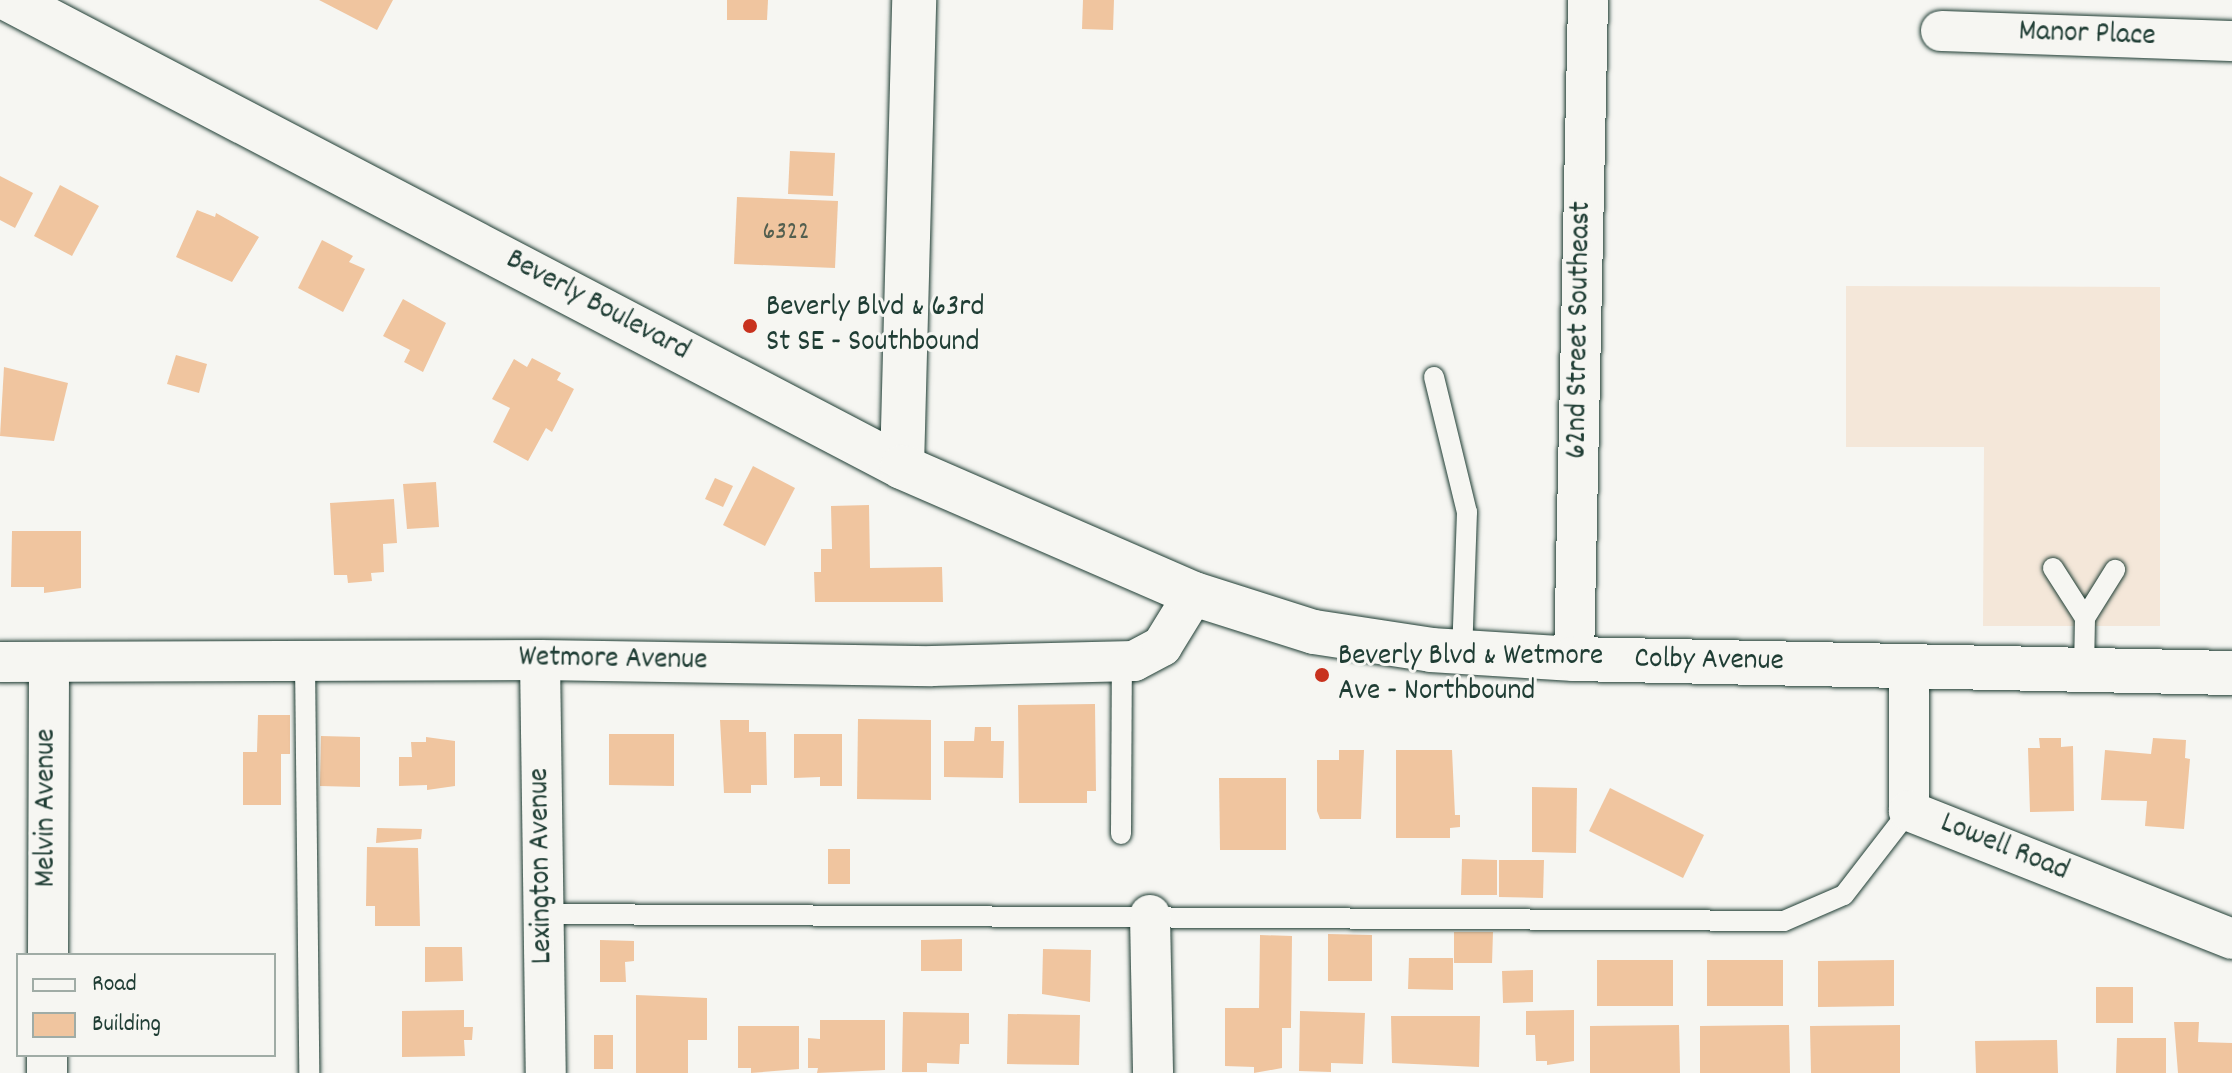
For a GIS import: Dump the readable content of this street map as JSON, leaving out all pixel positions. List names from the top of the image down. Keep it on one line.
{"streets":{"main road":["Beverly Boulevard","Colby Avenue"],"street":["Manor Place","62nd Street Southeast","Wetmore Avenue","Melvin Avenue","Lowell Road","Lexington Avenue"]},"crossings":[["Beverly Boulevard","Wetmore Avenue"],["Beverly Boulevard","Colby Avenue"],["62nd Street Southeast","Colby Avenue"],["Wetmore Avenue","Colby Avenue"],["Wetmore Avenue","Melvin Avenue"],["Wetmore Avenue","Lexington Avenue"],["Colby Avenue","Lowell Road"]],"places":["Beverly Blvd & 63rd St SE - Southbound","Beverly Blvd & Wetmore Ave - Northbound"],"house_numbers":["6322"],"legend":["Road","Building"]}
